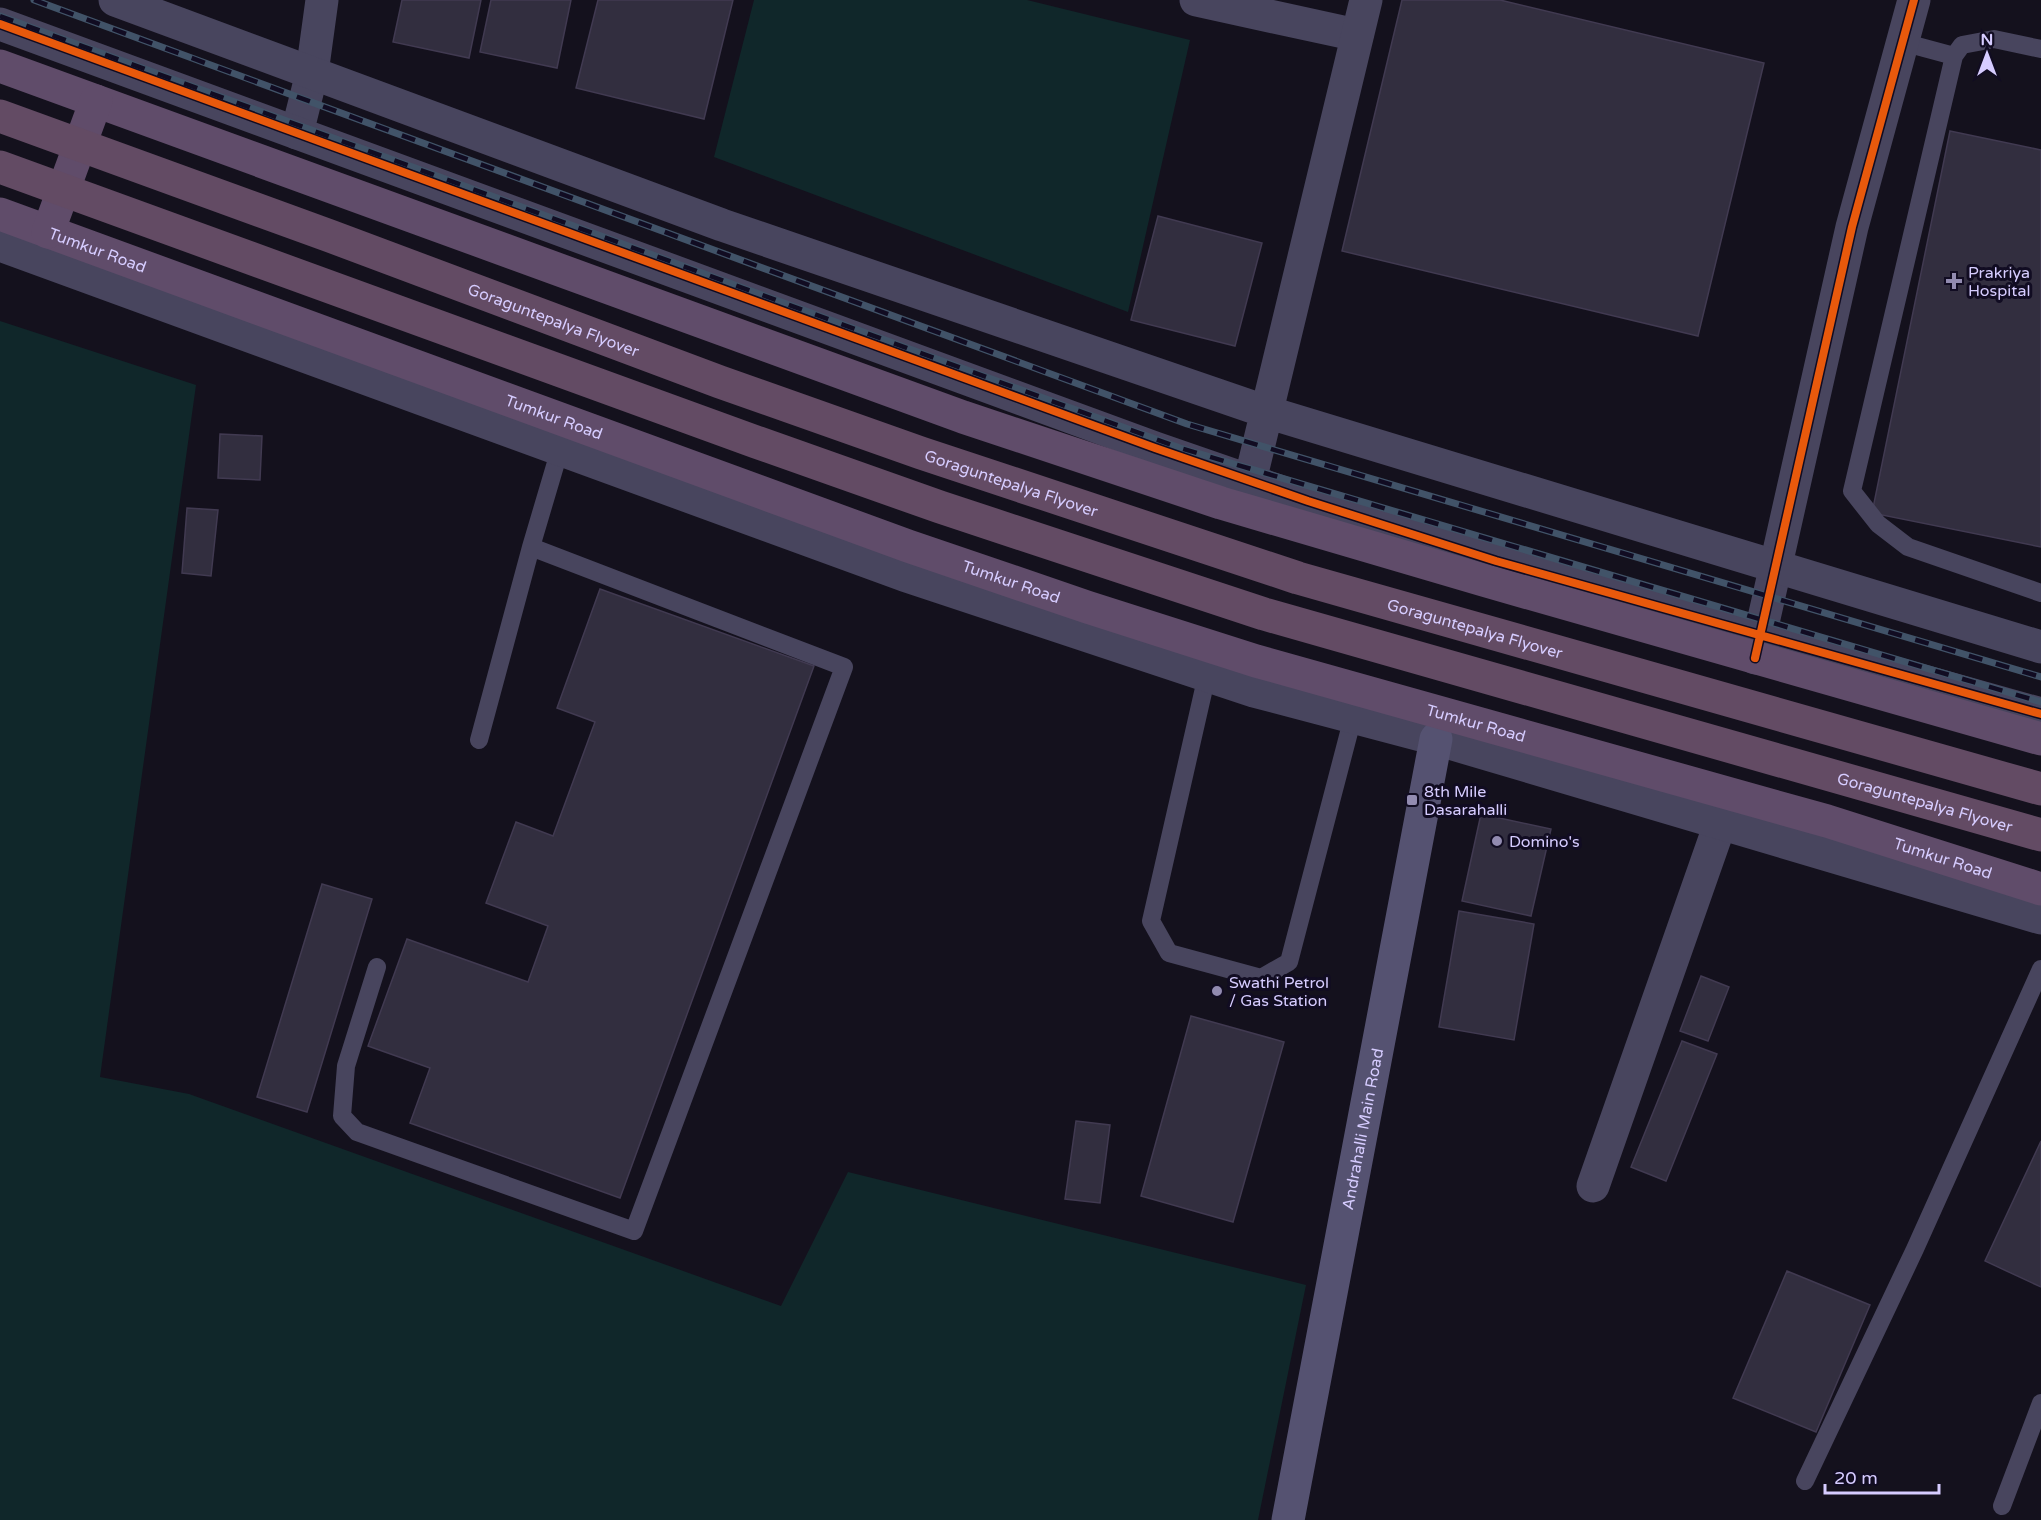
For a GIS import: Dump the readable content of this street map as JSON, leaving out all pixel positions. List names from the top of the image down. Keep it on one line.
{"streets":{"highway":["Tumkur Road","Goraguntepalya Flyover"],"main road":["Andrahalli Main Road"]},"places":{"health":["Prakriya Hospital"],"transit":["8th Mile Dasarahalli"],"other":["Domino's","Swathi Petrol / Gas Station"]},"scale_bar":"20 m","north":"top"}
